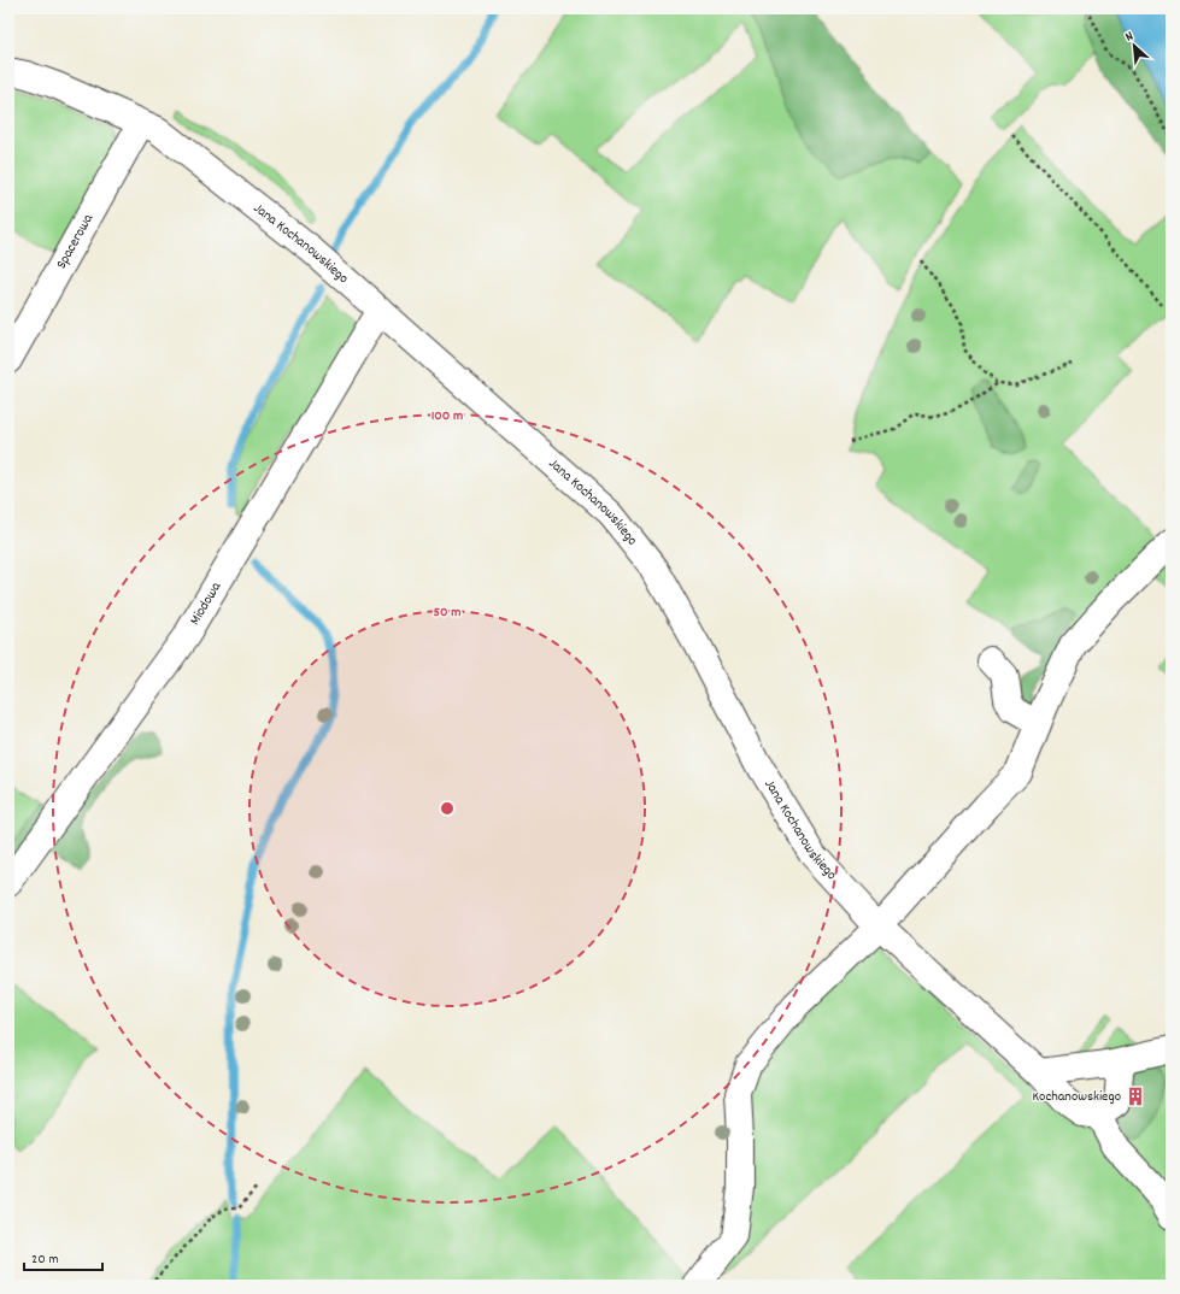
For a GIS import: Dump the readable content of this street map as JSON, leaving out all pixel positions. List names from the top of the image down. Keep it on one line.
{"streets":{"street":["Spacerowa","Jana Kochanowskiego","Miodowa"]},"crossings":[["Spacerowa","Jana Kochanowskiego"],["Jana Kochanowskiego","Miodowa"]],"places":{"building":["Kochanowskiego"]},"scale_bar":"20 m","north":"top left","rings":["100 m","50 m"]}
